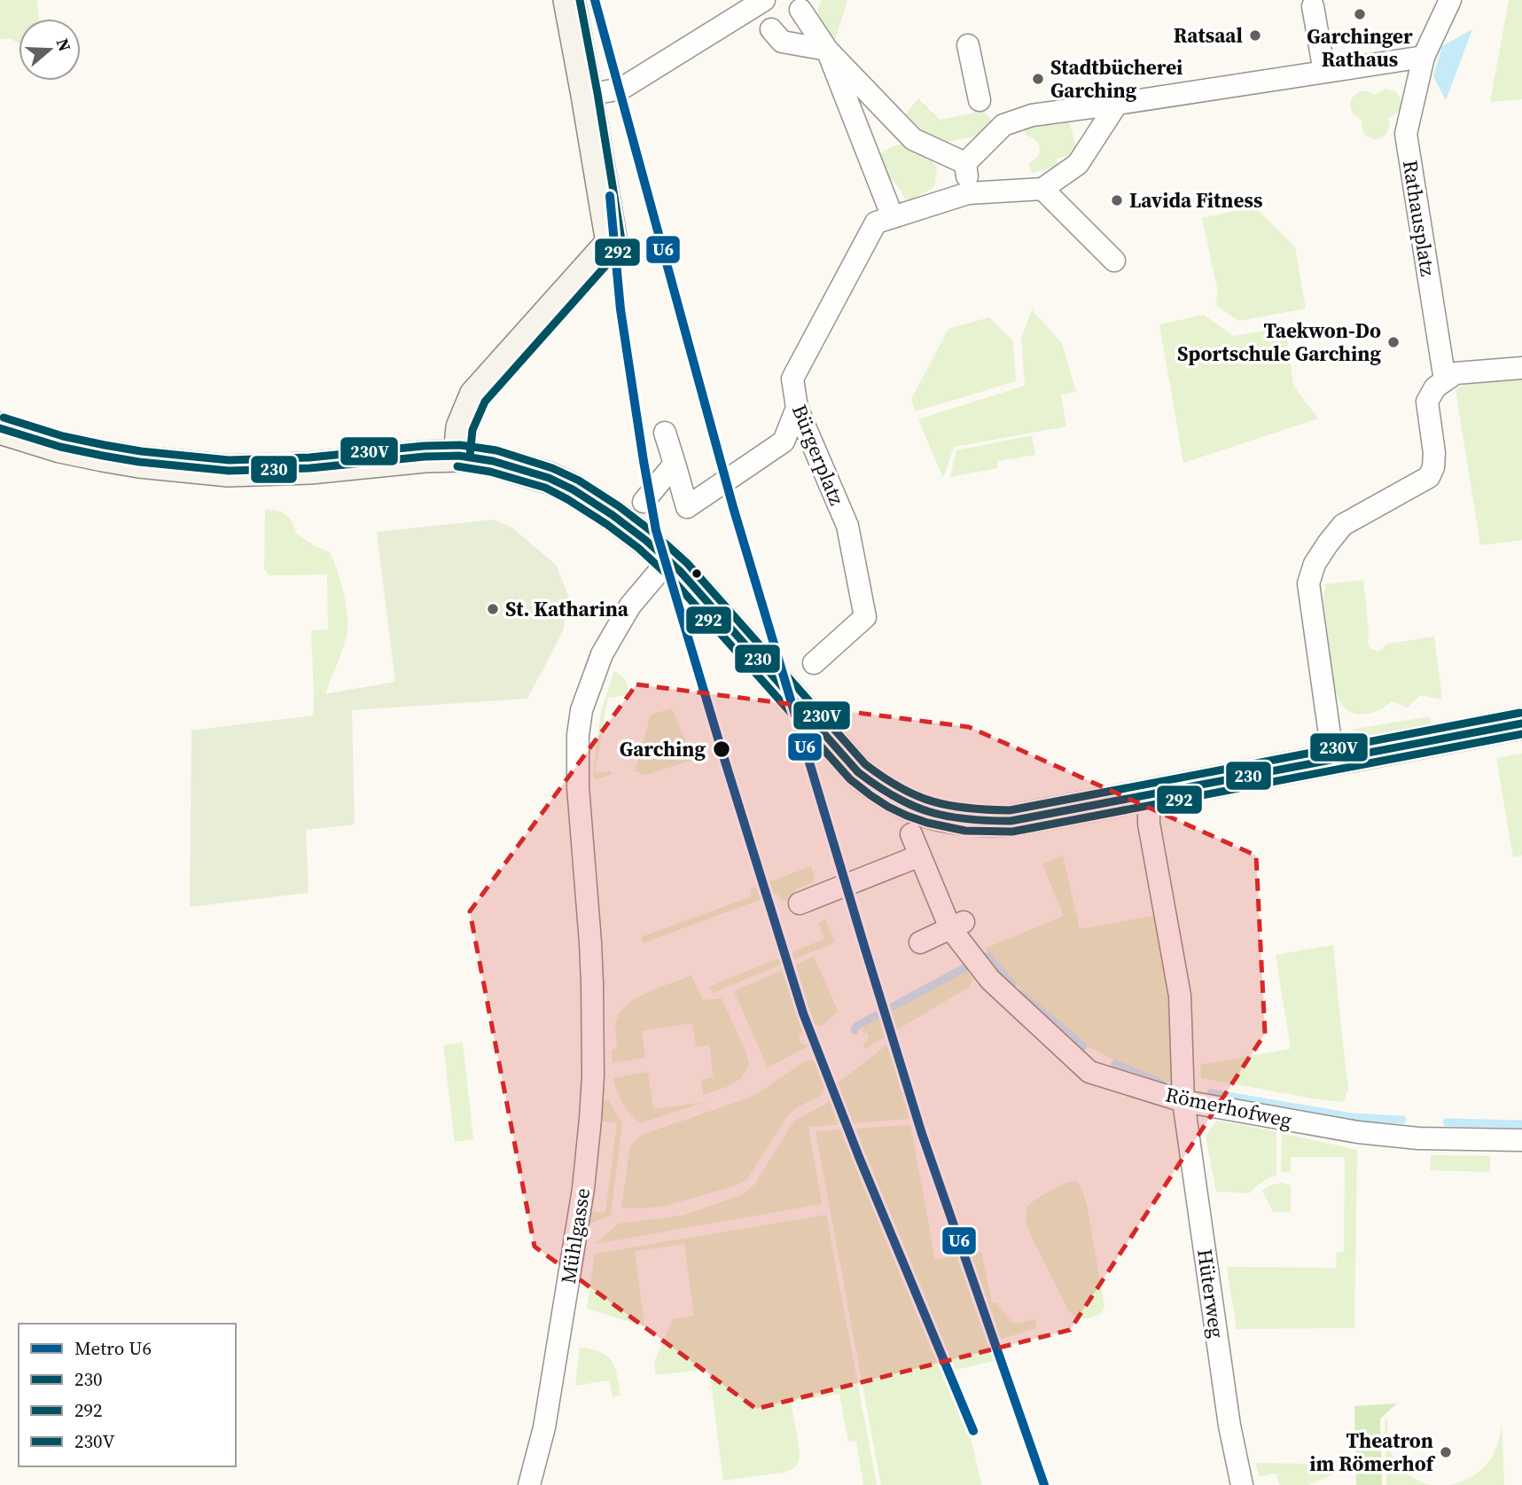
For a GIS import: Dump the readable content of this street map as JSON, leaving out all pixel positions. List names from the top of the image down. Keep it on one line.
{"streets":{"street":["Rathausplatz","Bürgerplatz","Römerhofweg","Mühlgasse","Hüterweg"]},"crossings":[["Römerhofweg","Hüterweg"]],"places":["Garchinger Rathaus","Ratsaal","Stadtbücherei Garching","Lavida Fitness","Taekwon-Do Sportschule Garching","St. Katharina","Garching","Theatron im Römerhof"],"lines":["metro line U6","transit line 292","transit line 230V","transit line 230"],"legend":["Metro U6","230","292","230V"],"north":"right"}
